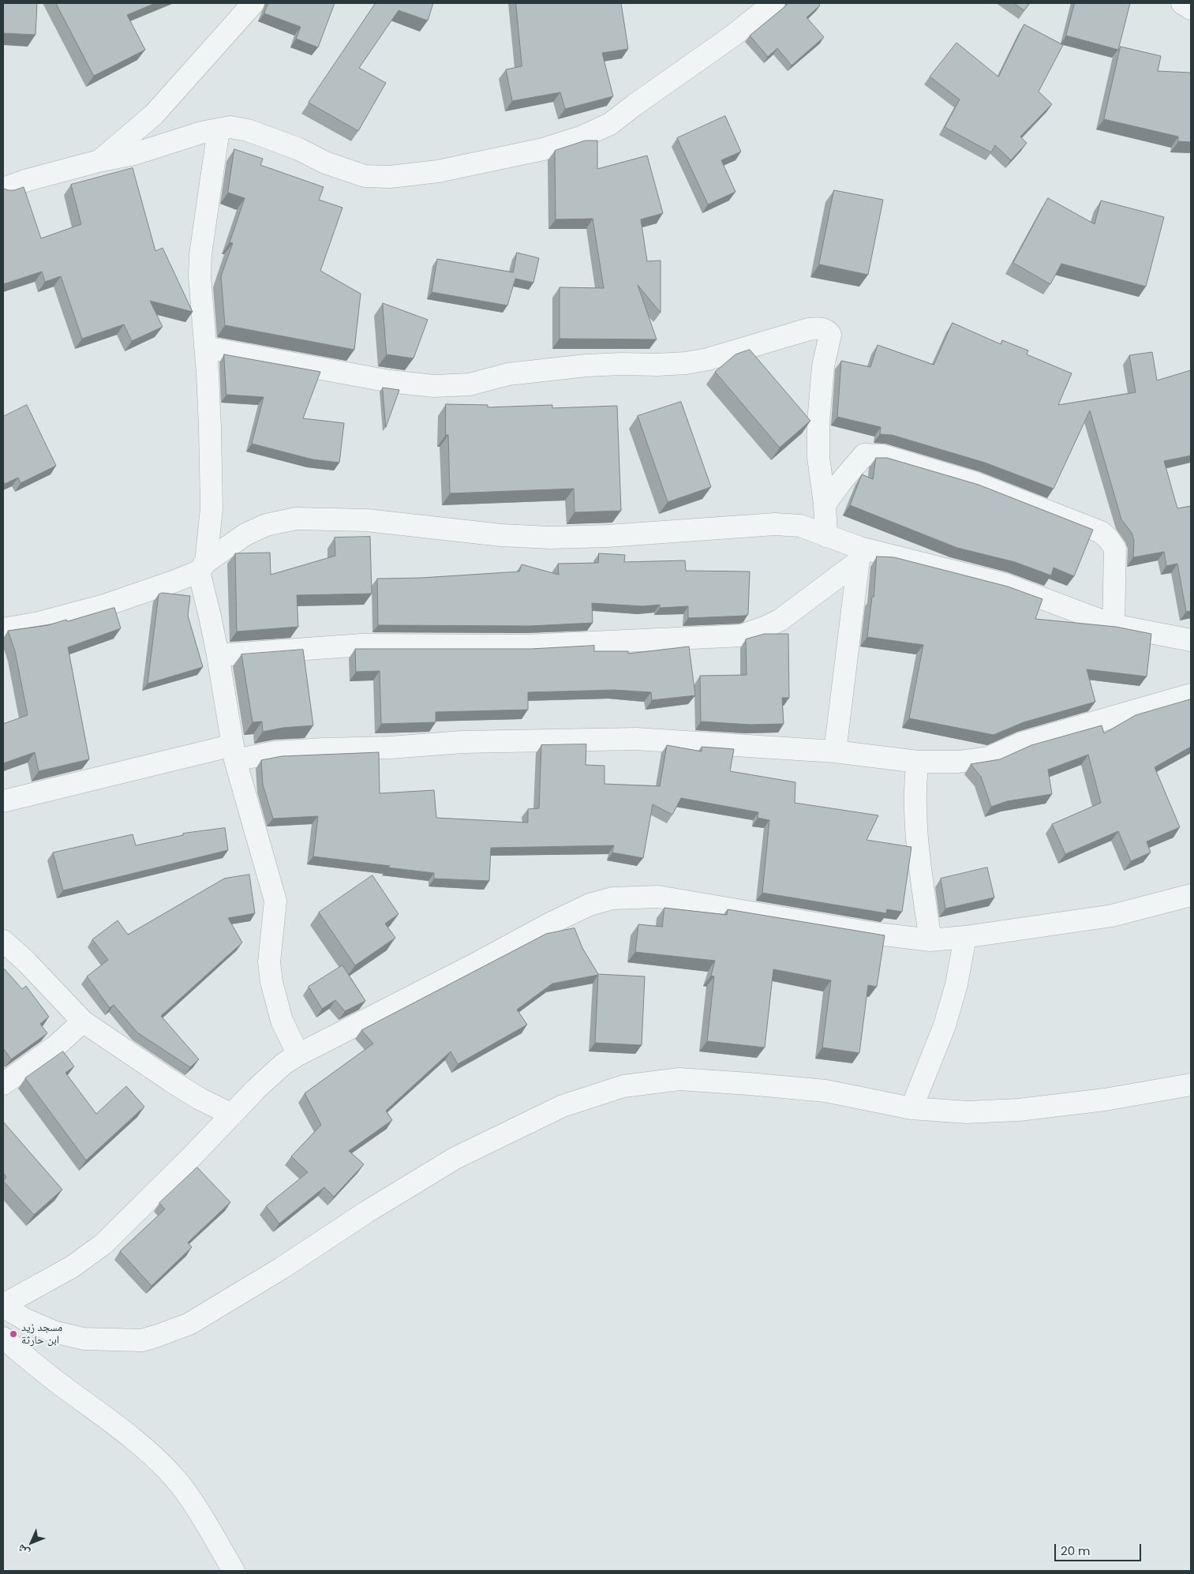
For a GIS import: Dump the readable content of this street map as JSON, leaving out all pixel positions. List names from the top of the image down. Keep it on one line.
{"places":["مسجد زيد ابن حارثة"],"scale_bar":"20 m","north":"bottom left"}
